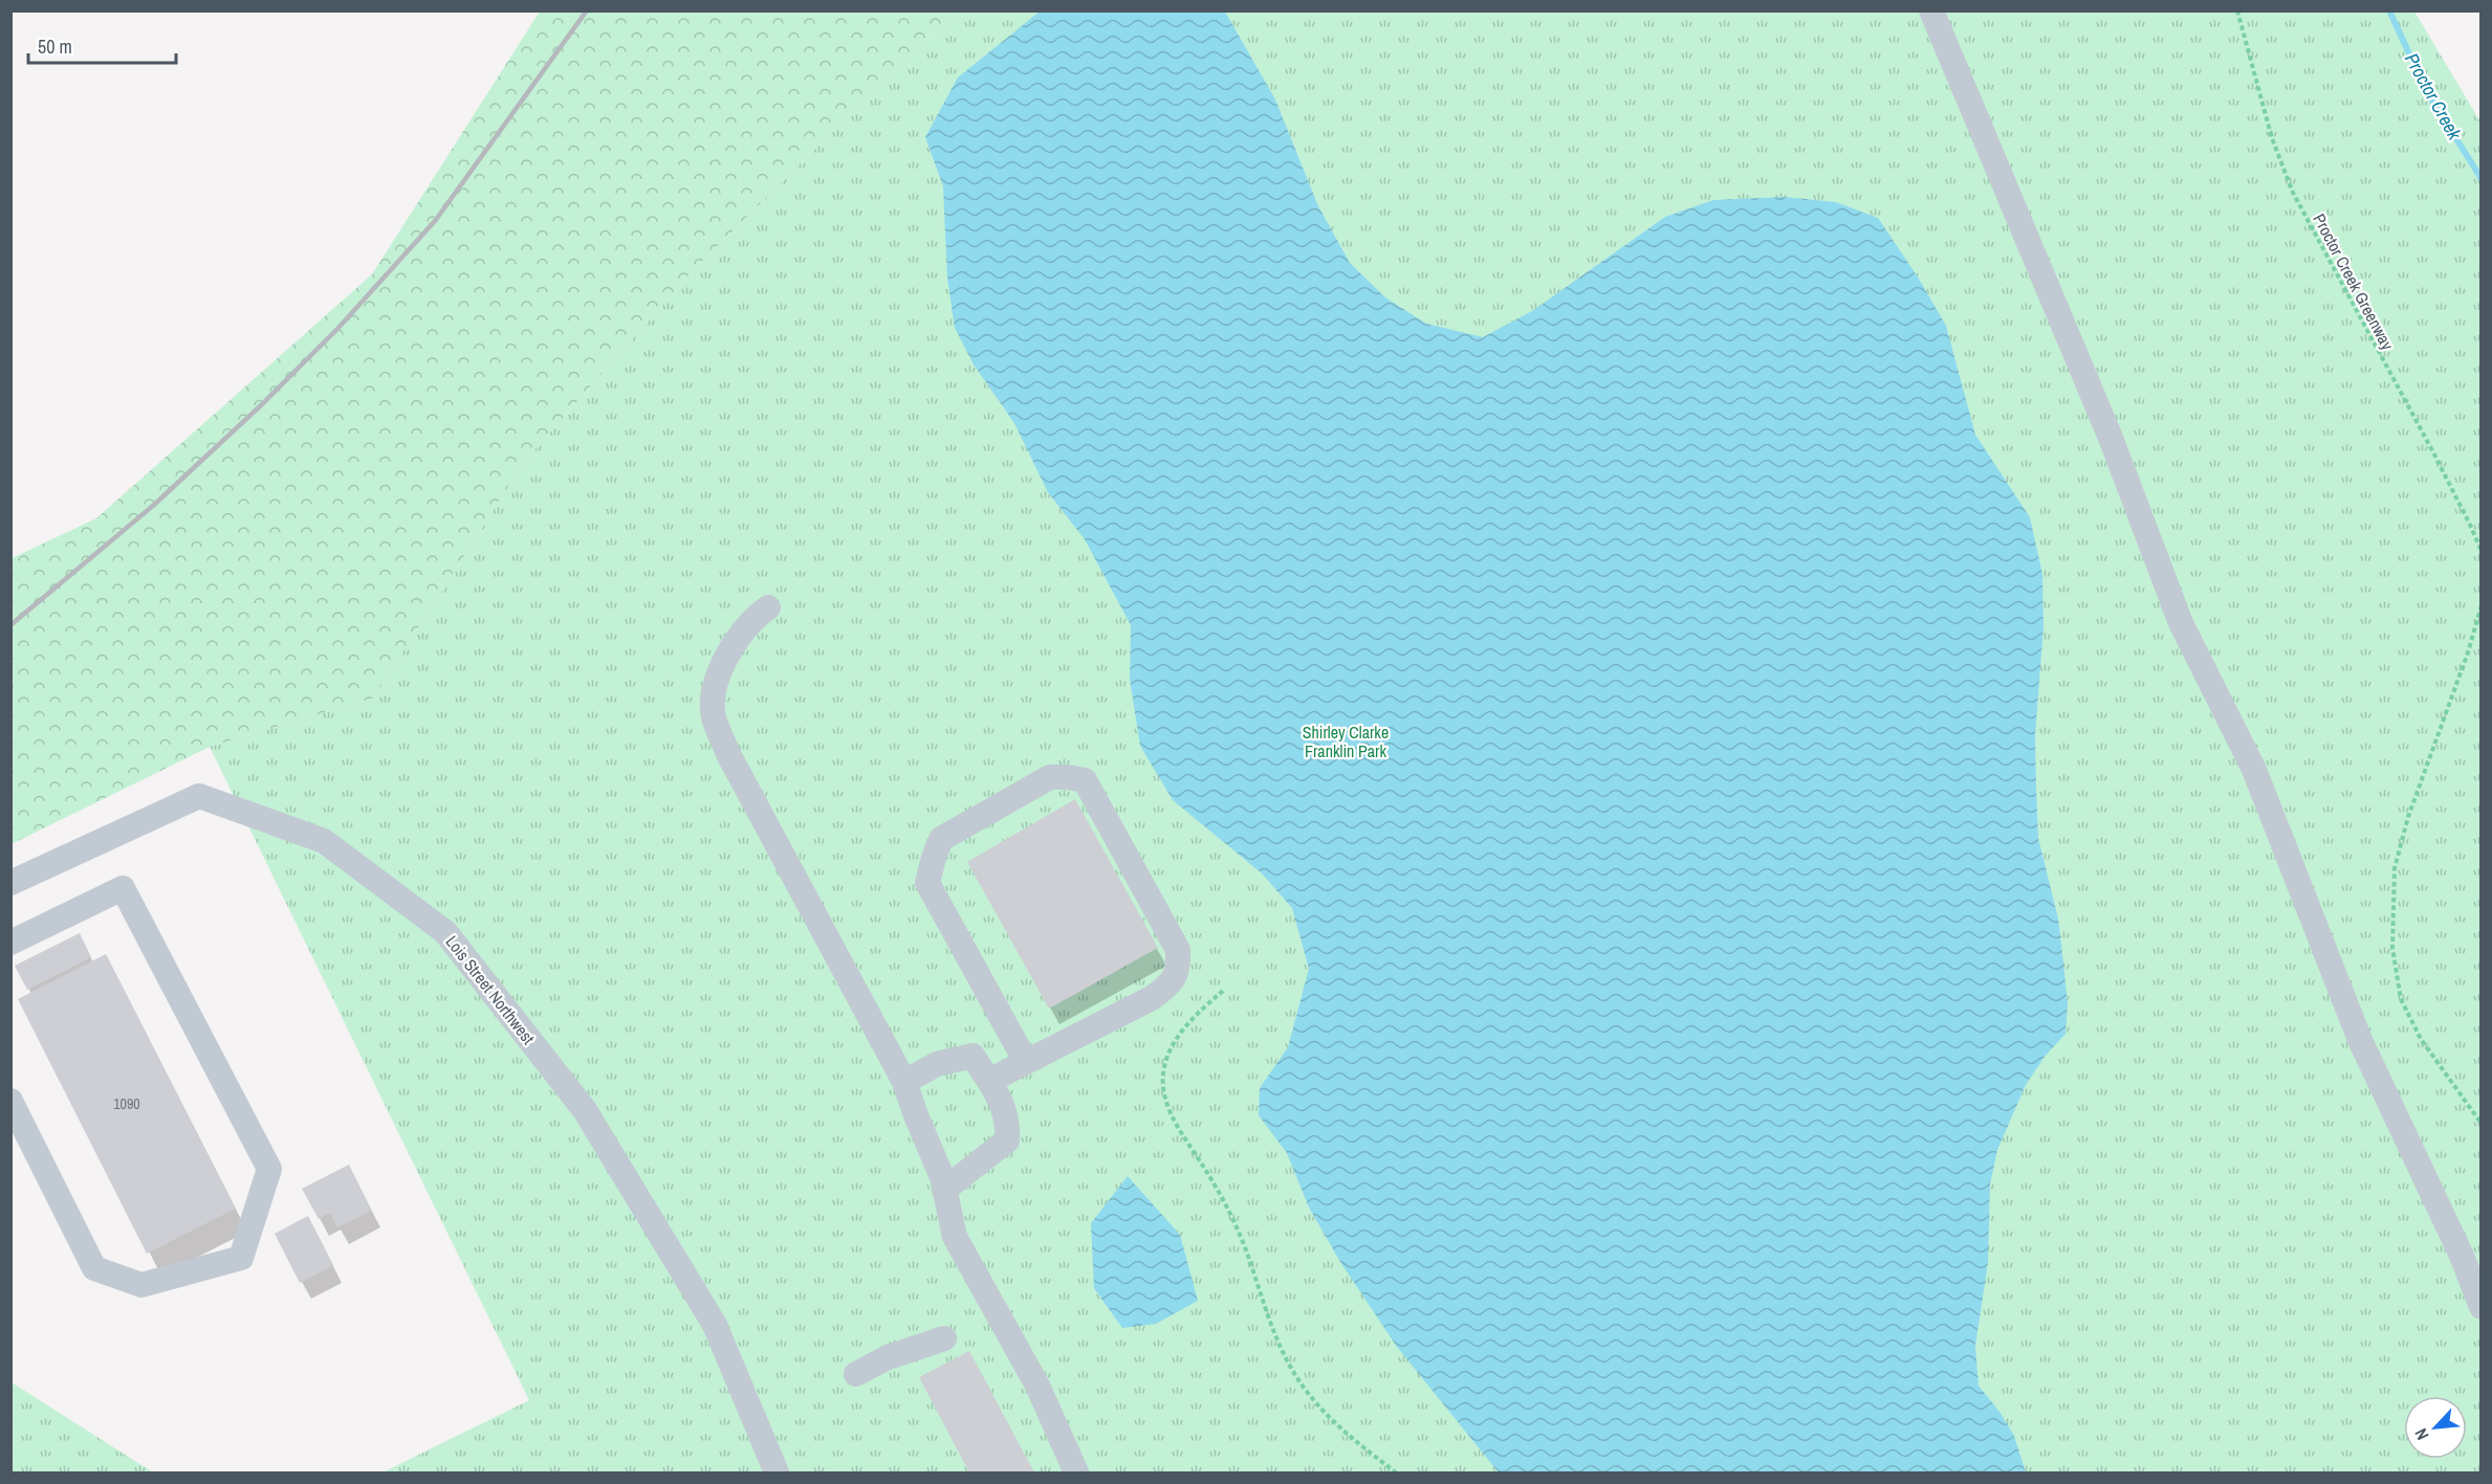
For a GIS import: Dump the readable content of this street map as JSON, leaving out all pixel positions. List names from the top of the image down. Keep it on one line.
{"streets":{"street":["Lois Street Northwest"],"path":["Proctor Creek Greenway"]},"water":["Proctor Creek"],"parks":["Shirley Clarke Franklin Park"],"house_numbers":["1090"],"scale_bar":"50 m","north":"bottom left"}
